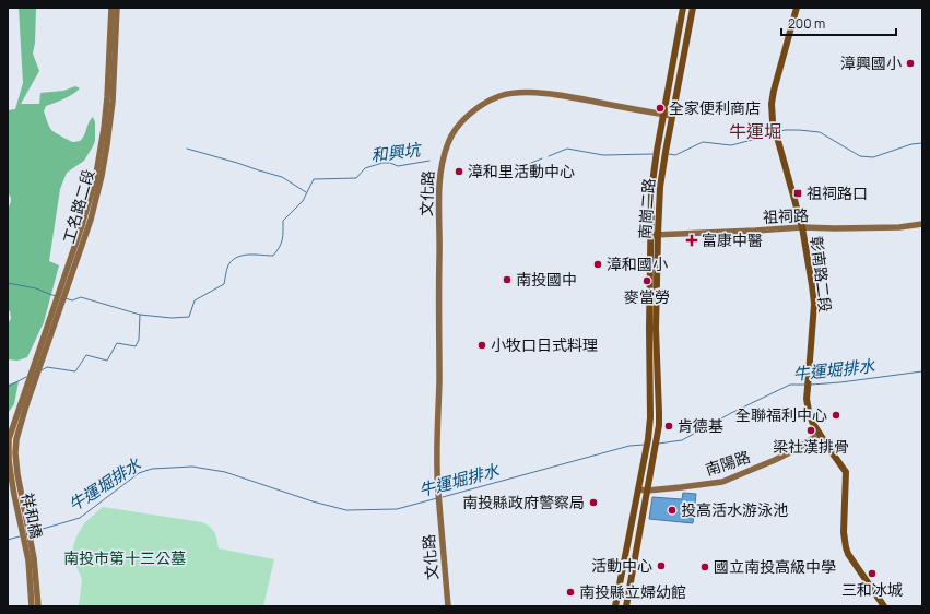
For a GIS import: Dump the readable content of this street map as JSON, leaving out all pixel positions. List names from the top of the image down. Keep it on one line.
{"streets":{"main road":["南崗二路","彰南路二段"],"street":["文化路","工名路二段","祖祠路","南陽路","祥和橋"]},"crossings":[["文化路","南崗二路"],["工名路二段","祥和橋"],["南崗二路","祖祠路"],["南崗二路","南陽路"],["祖祠路","彰南路二段"],["彰南路二段","南陽路"]],"districts":["牛運堀"],"water":["和興坑","牛運堀排水"],"parks":["南投市第十三公墓"],"places":{"other":["漳興國小","全家便利商店","漳和里活動中心","漳和國小","南投國中","麥當勞","小牧口日式料理","全聯福利中心","肯德基","梁社漢排骨","南投縣政府警察局","投高活水游泳池","活動中心","國立南投高級中學","三和冰城","南投縣立婦幼館"],"transit":["祖祠路口"],"health":["富康中醫"]},"scale_bar":"200 m"}
